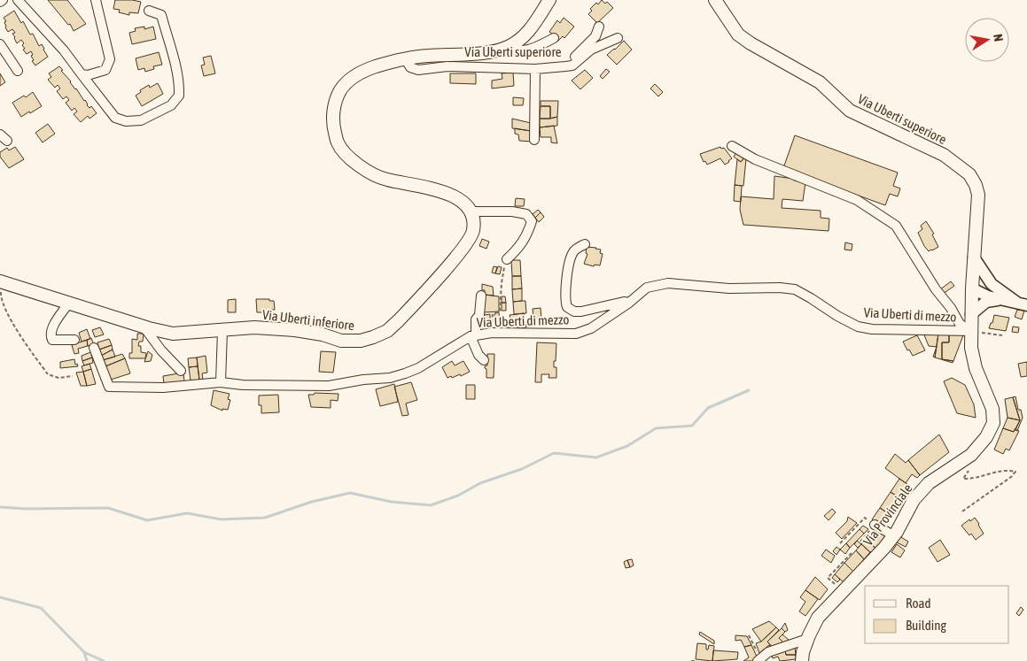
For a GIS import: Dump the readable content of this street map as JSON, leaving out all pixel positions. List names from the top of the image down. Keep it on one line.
{"streets":{"main road":["Via Uberti superiore","Via Uberti inferiore","Via Provinciale"],"street":["Via Uberti di mezzo"]},"crossings":[["Via Uberti superiore","Via Uberti inferiore"],["Via Uberti superiore","Via Provinciale"],["Via Uberti di mezzo","Via Provinciale"]],"legend":["Road","Building"],"north":"right"}
